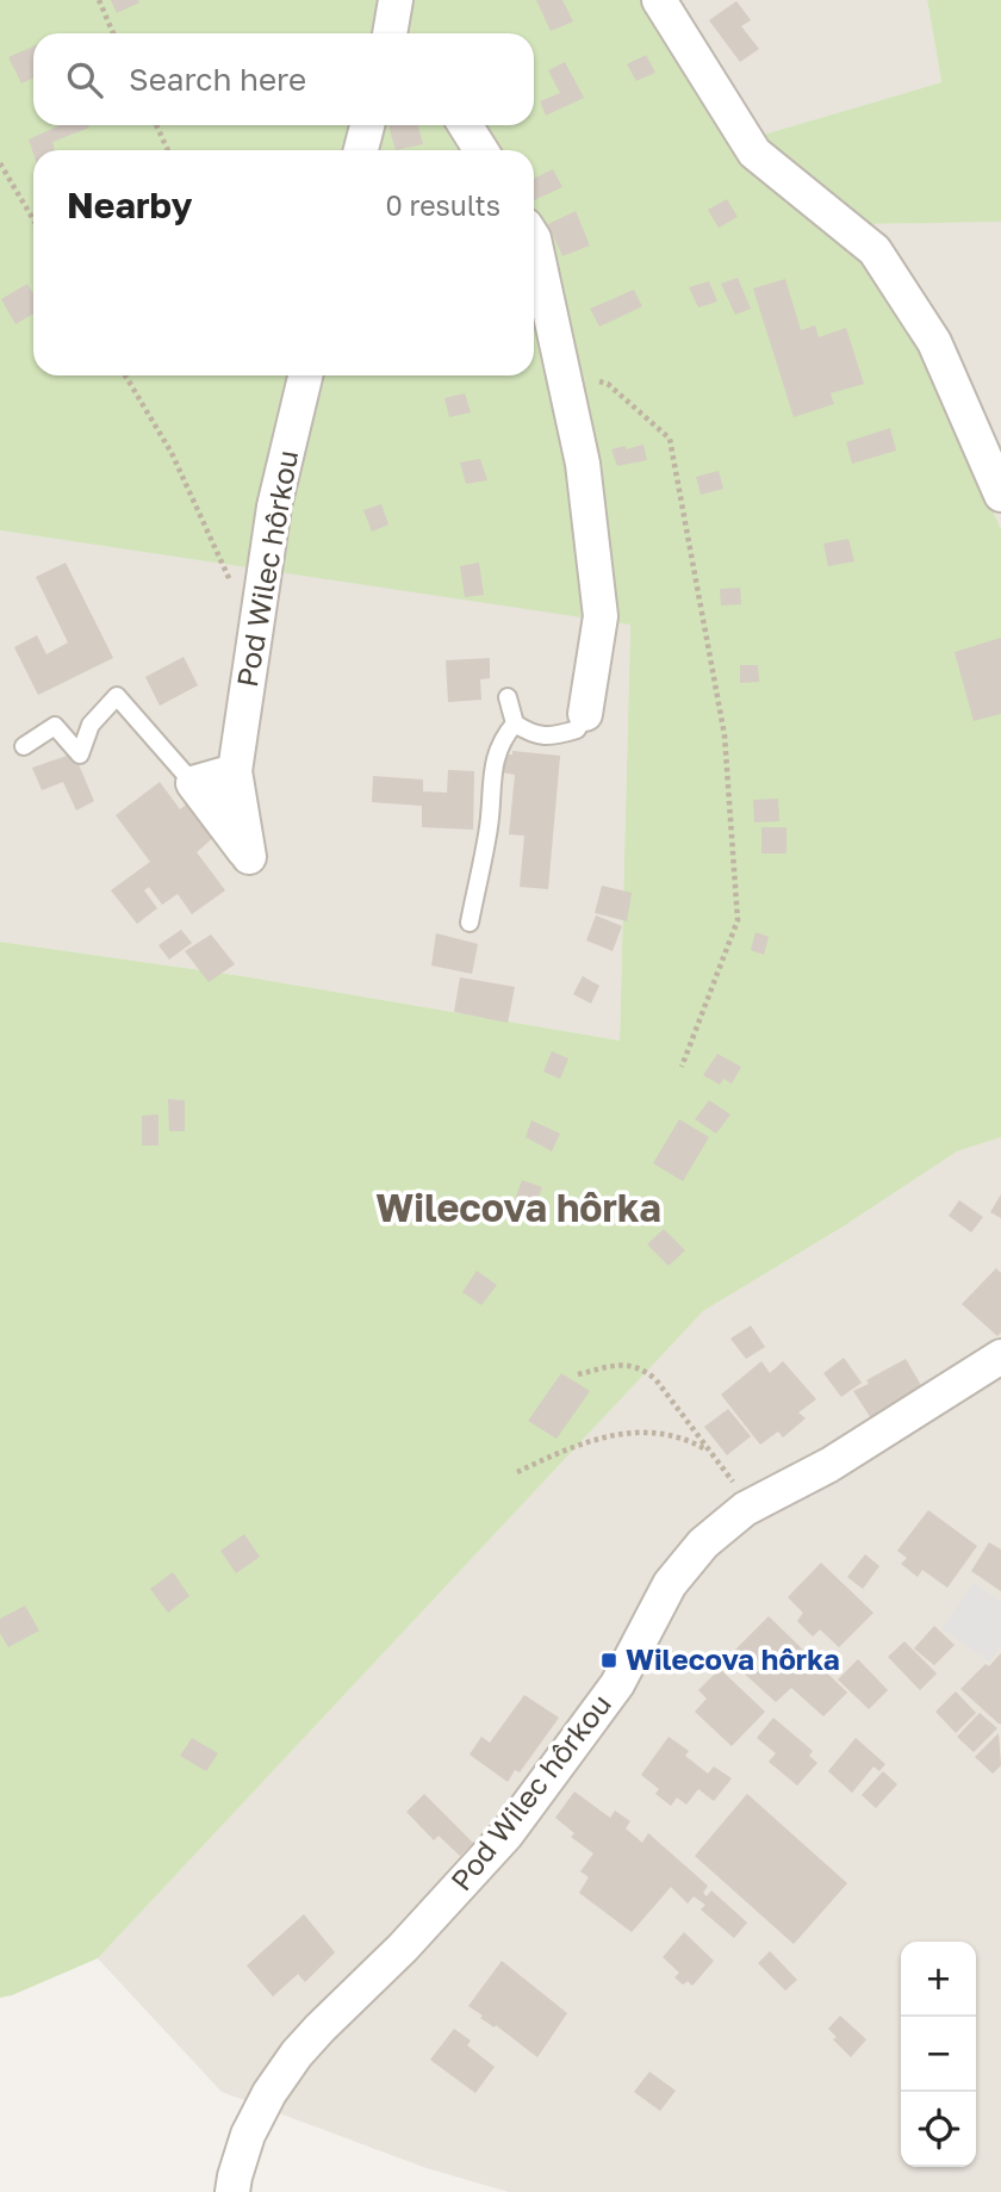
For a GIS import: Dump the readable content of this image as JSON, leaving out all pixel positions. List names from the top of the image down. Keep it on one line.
{"streets":{"street":["Pod Wilec hôrkou"]},"districts":["Wilecova hôrka"],"places":{"transit":["Wilecova hôrka"]},"page":{"search":"Search here","heading":["Nearby","0 results"],"map_buttons":["+","−"]}}
